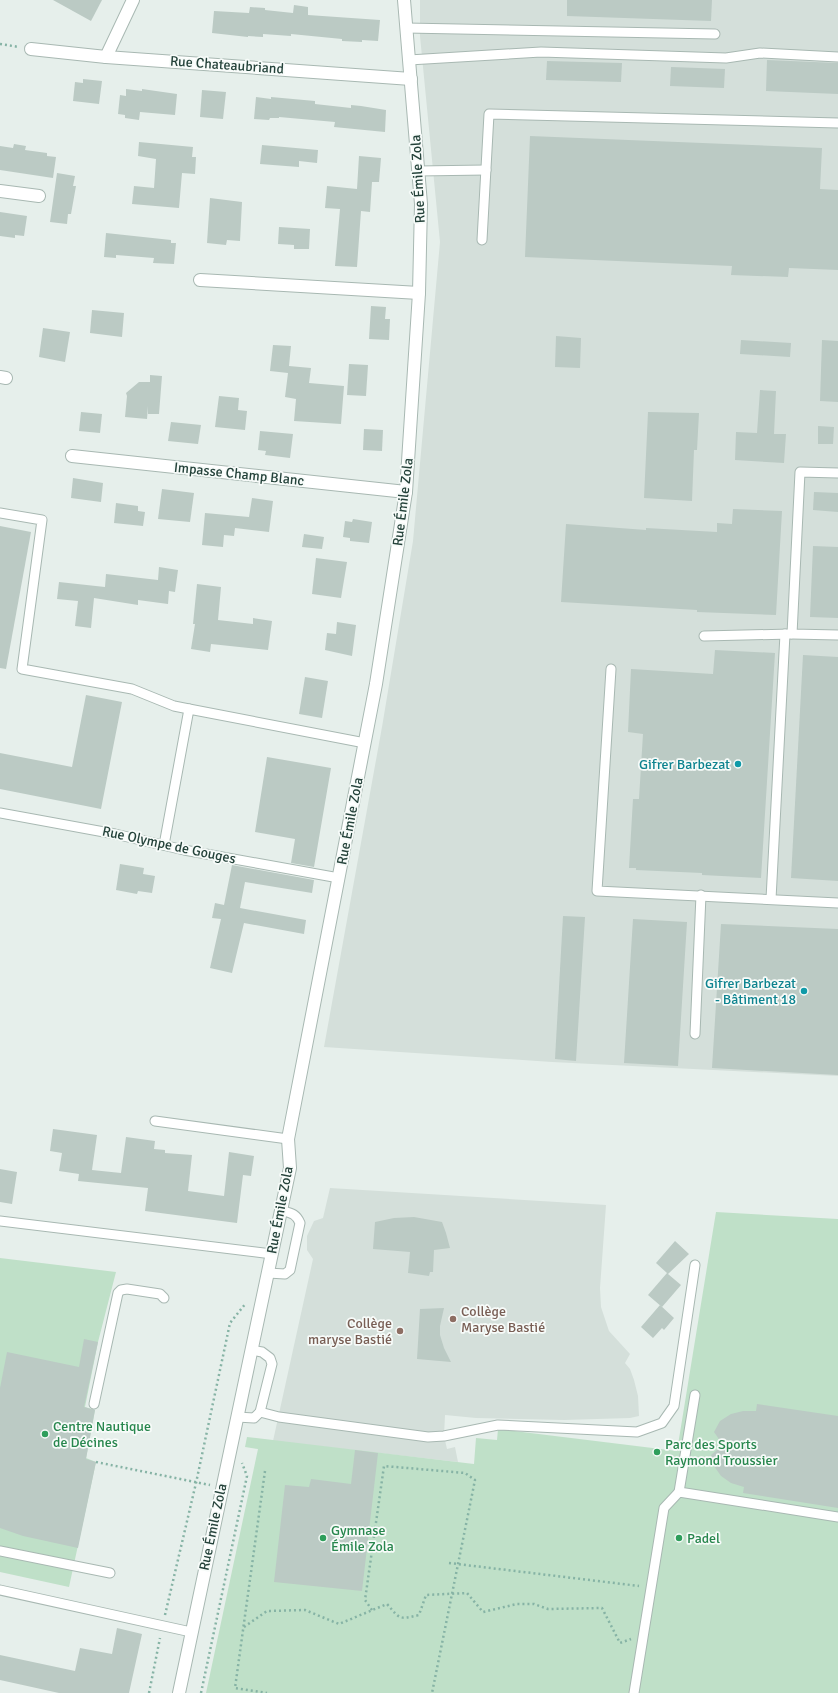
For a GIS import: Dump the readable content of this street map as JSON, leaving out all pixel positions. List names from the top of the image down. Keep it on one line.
{"streets":{"street":["Rue Chateaubriand","Rue Émile Zola","Impasse Champ Blanc"],"lane":["Rue Olympe de Gouges"]},"crossings":[["Rue Chateaubriand","Rue Émile Zola"],["Rue Émile Zola","Impasse Champ Blanc"],["Rue Émile Zola","Rue Olympe de Gouges"]],"places":["Gifrer Barbezat","Gifrer Barbezat - Bâtiment 18","Collège Maryse Bastié","Collège maryse Bastié","Centre Nautique de Décines","Parc des Sports Raymond Troussier","Gymnase Émile Zola","Padel"]}
